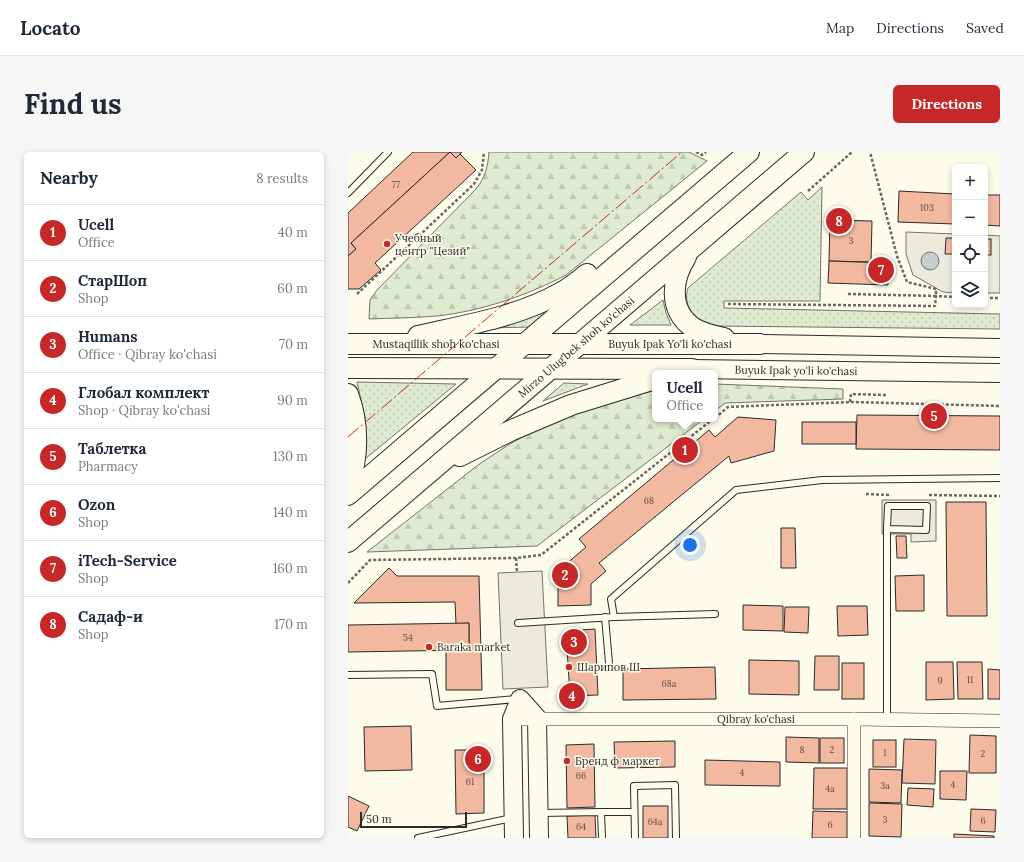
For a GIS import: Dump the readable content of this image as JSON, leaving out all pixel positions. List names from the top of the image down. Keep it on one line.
{"streets":{"main road":["Mustaqillik shoh ko'chasi","Buyuk Ipak Yo'li ko'chasi","Mirzo Ulug'bek shoh ko'chasi","Buyuk Ipak yo'li ko'chasi"],"street":["Qibray ko'chasi"]},"crossings":[["Buyuk Ipak Yo'li ko'chasi","Mirzo Ulug'bek shoh ko'chasi"],["Mirzo Ulug'bek shoh ko'chasi","Buyuk Ipak yo'li ko'chasi"]],"places":["Учебный центр \"Цезий\"","Baraka market","Шарипов Ш","Бренд ф маркет"],"house_numbers":["77","103","3","68","54","11","9","68а","8","2","1","2","4","66","61","4","3a","4a","3","6","64а","6","64"],"scale_bar":"50 m","page":{"header":"Locato","nav":["Map","Directions","Saved"],"buttons":"Directions","title":"Find us","heading":["Nearby","8 results"],"map_buttons":["+","−"],"list":[{"mark":"1","name":"Ucell","note":"Office","value":"40 m"},{"mark":"2","name":"СтарШоп","note":"Shop","value":"60 m"},{"mark":"3","name":"Humans","note":"Office · Qibray ko'chasi","value":"70 m"},{"mark":"4","name":"Глобал комплект","note":"Shop · Qibray ko'chasi","value":"90 m"},{"mark":"5","name":"Таблетка","note":"Pharmacy","value":"130 m"},{"mark":"6","name":"Ozon","note":"Shop","value":"140 m"},{"mark":"7","name":"iTech-Service","note":"Shop","value":"160 m"},{"mark":"8","name":"Садаф-и","note":"Shop","value":"170 m"}],"pins":["8","7","5","1","2","3","4","6"],"popup":["Ucell","Office"],"scale":"50 m"}}
